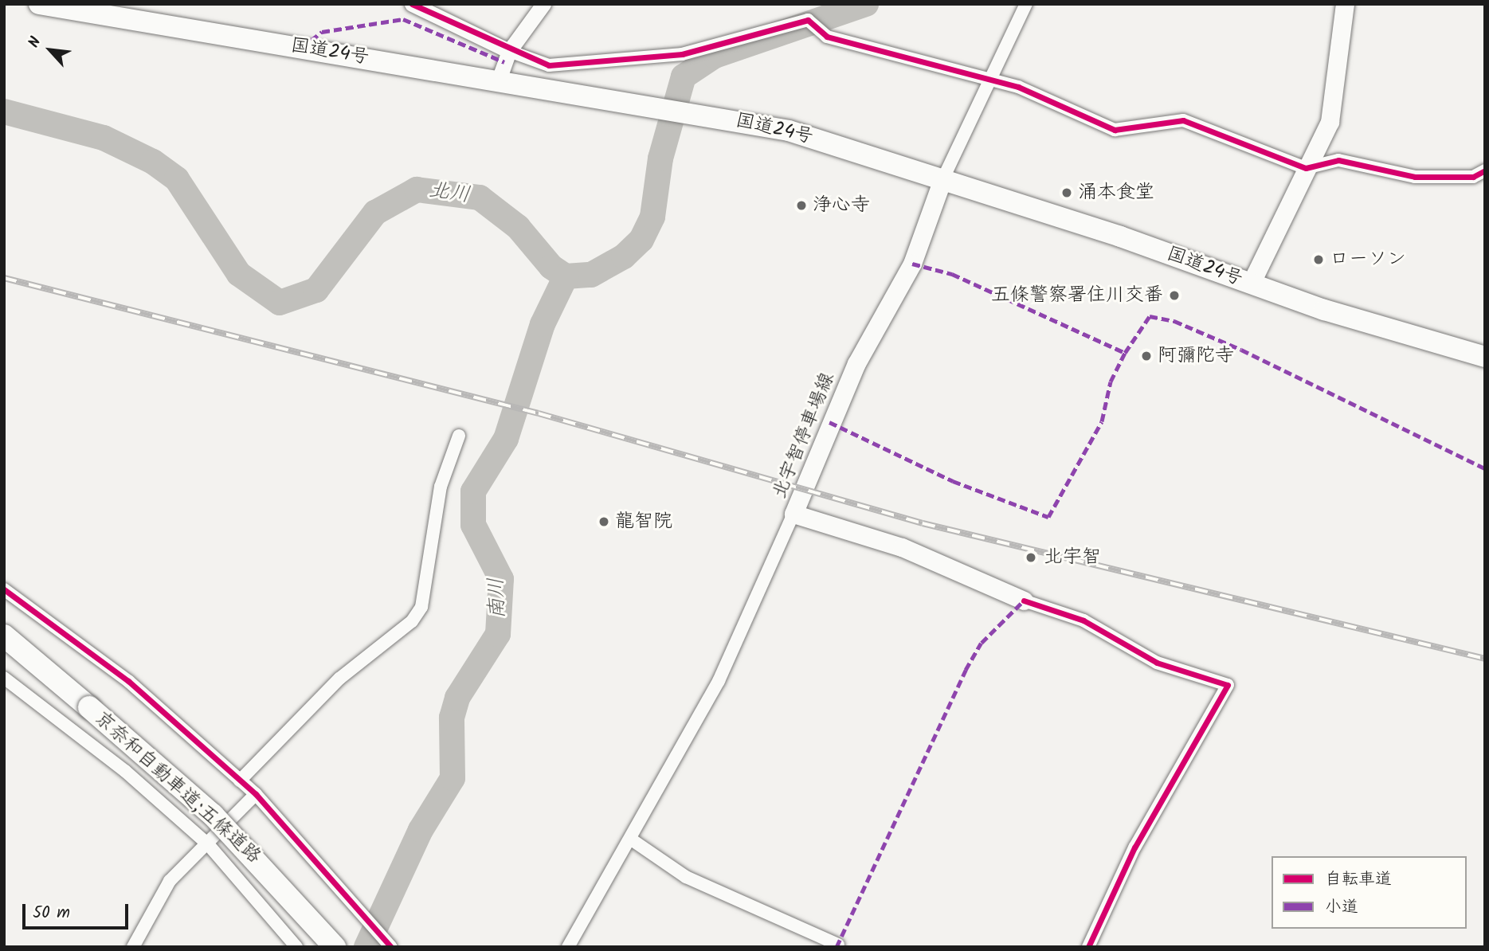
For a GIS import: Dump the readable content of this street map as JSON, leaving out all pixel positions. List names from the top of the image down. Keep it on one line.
{"streets":{"highway":["国道24号","京奈和自動車道;五條道路"],"main road":["北宇智停車場線"]},"crossings":[["国道24号","北宇智停車場線"]],"water":["北川","南川"],"places":["涌本食堂","浄心寺","ローソン","五條警察署住川交番","阿彌陀寺","龍智院","北宇智"],"legend":["自転車道","小道"],"scale_bar":"50 m","north":"top left"}
